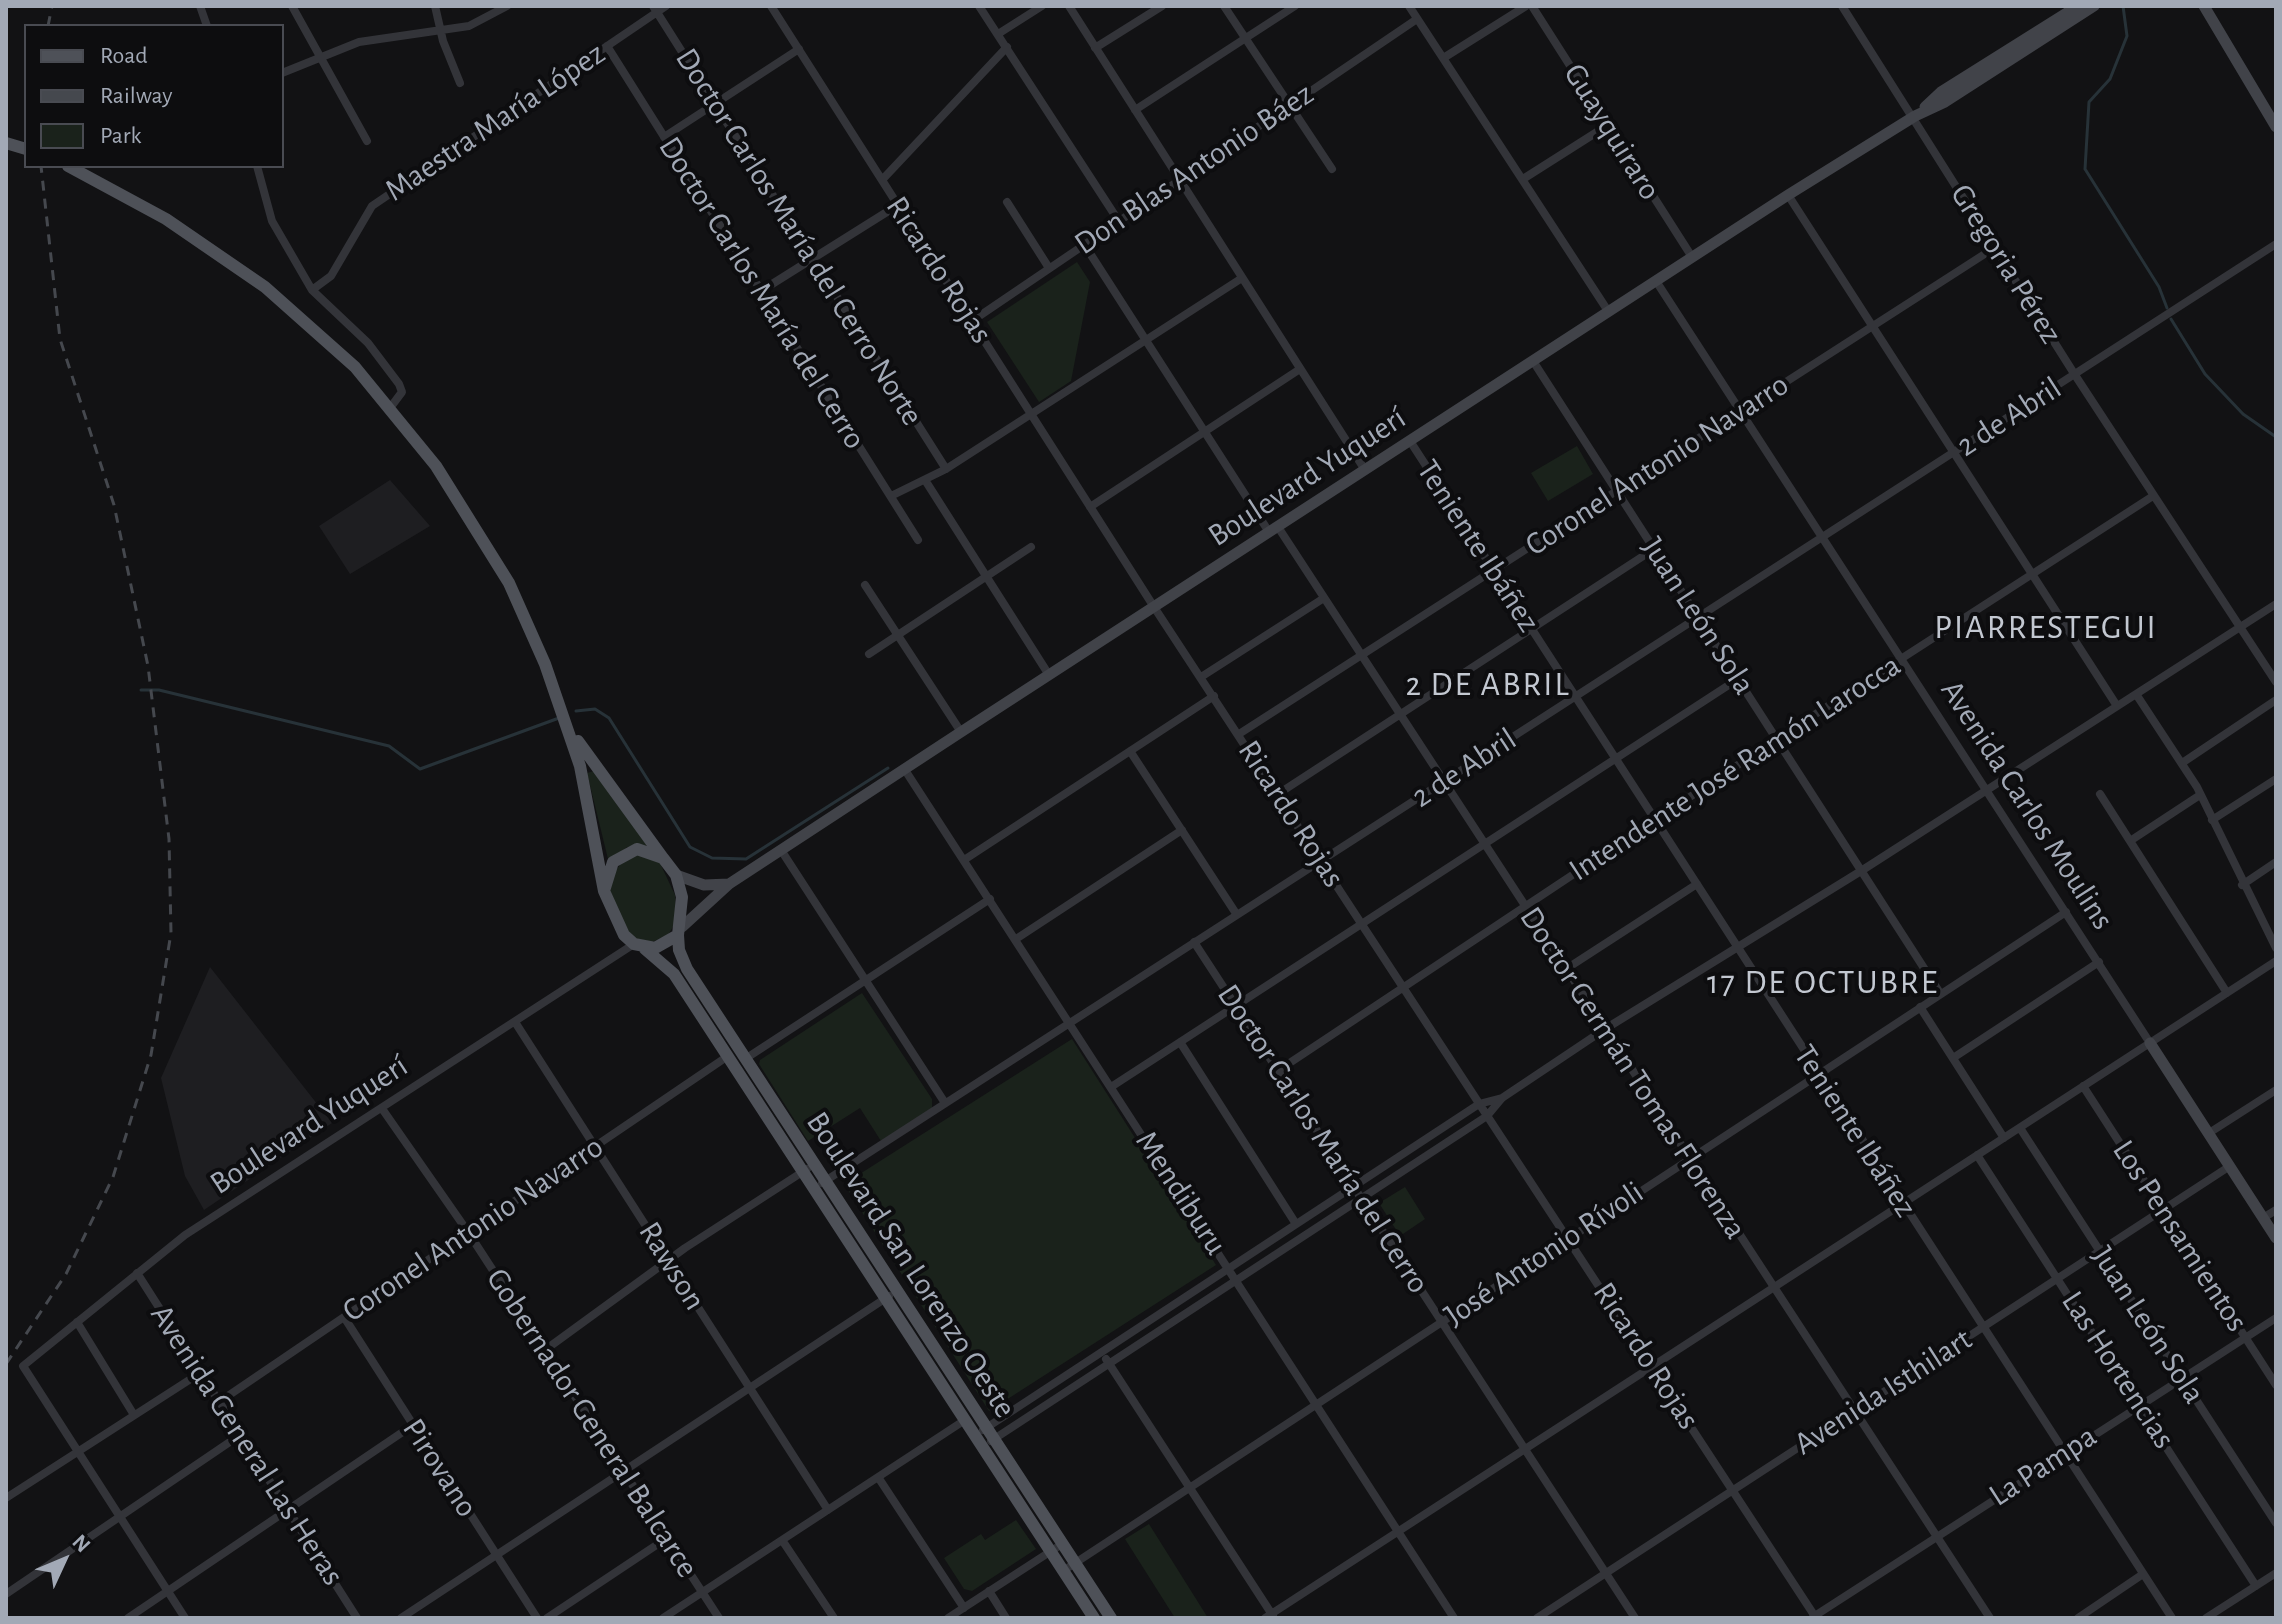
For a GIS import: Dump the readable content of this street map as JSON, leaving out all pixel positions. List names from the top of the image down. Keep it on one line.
{"streets":{"main road":["Boulevard Yuquerí","Avenida Carlos Moulins","Boulevard San Lorenzo Oeste"],"street":["Maestra María López","Guayquiraro","Don Blas Antonio Báez","Doctor Carlos María del Cerro Norte","Gregoria Pérez","Ricardo Rojas","Doctor Carlos María del Cerro","2 de Abril","Coronel Antonio Navarro","Teniente Ibáñez","Juan León Sola","Intendente José Ramón Larocca","Doctor Germán Tomas Florenza","Mendiburu","Los Pensamientos","José Antonio Rívoli","Rawson","Las Hortencias","Avenida Isthilart","Gobernador General Balcarce","Avenida General Las Heras","La Pampa","Pirovano"]},"crossings":[["Maestra María López","Doctor Carlos María del Cerro Norte"],["Maestra María López","Doctor Carlos María del Cerro"],["Guayquiraro","Boulevard Yuquerí"],["Don Blas Antonio Báez","Ricardo Rojas"],["Don Blas Antonio Báez","Teniente Ibáñez"],["Don Blas Antonio Báez","Doctor Germán Tomas Florenza"],["Gregoria Pérez","2 de Abril"],["Gregoria Pérez","Coronel Antonio Navarro"],["Gregoria Pérez","Boulevard Yuquerí"],["Gregoria Pérez","Intendente José Ramón Larocca"],["Ricardo Rojas","2 de Abril"],["Ricardo Rojas","Coronel Antonio Navarro"],["Ricardo Rojas","Boulevard Yuquerí"],["Ricardo Rojas","Intendente José Ramón Larocca"],["Ricardo Rojas","José Antonio Rívoli"],["Ricardo Rojas","Avenida Isthilart"],["Ricardo Rojas","La Pampa"],["Doctor Carlos María del Cerro","2 de Abril"],["Doctor Carlos María del Cerro","Intendente José Ramón Larocca"],["Doctor Carlos María del Cerro","José Antonio Rívoli"],["Doctor Carlos María del Cerro","Avenida Isthilart"],["2 de Abril","Teniente Ibáñez"],["2 de Abril","Juan León Sola"],["2 de Abril","Avenida Carlos Moulins"],["2 de Abril","Doctor Germán Tomas Florenza"],["2 de Abril","Mendiburu"],["2 de Abril","Boulevard San Lorenzo Oeste"],["Coronel Antonio Navarro","Teniente Ibáñez"],["Coronel Antonio Navarro","Juan León Sola"],["Coronel Antonio Navarro","Avenida Carlos Moulins"],["Coronel Antonio Navarro","Doctor Germán Tomas Florenza"],["Coronel Antonio Navarro","Boulevard San Lorenzo Oeste"],["Coronel Antonio Navarro","Rawson"],["Coronel Antonio Navarro","Gobernador General Balcarce"],["Coronel Antonio Navarro","Avenida General Las Heras"],["Coronel Antonio Navarro","Pirovano"],["Boulevard Yuquerí","Teniente Ibáñez"],["Boulevard Yuquerí","Juan León Sola"],["Boulevard Yuquerí","Avenida Carlos Moulins"],["Boulevard Yuquerí","Doctor Germán Tomas Florenza"],["Boulevard Yuquerí","Mendiburu"],["Boulevard Yuquerí","Boulevard San Lorenzo Oeste"],["Boulevard Yuquerí","Rawson"],["Boulevard Yuquerí","Gobernador General Balcarce"],["Boulevard Yuquerí","Avenida General Las Heras"],["Teniente Ibáñez","Intendente José Ramón Larocca"],["Teniente Ibáñez","José Antonio Rívoli"],["Teniente Ibáñez","Avenida Isthilart"],["Teniente Ibáñez","La Pampa"],["Juan León Sola","Intendente José Ramón Larocca"],["Juan León Sola","José Antonio Rívoli"],["Juan León Sola","Avenida Isthilart"],["Juan León Sola","La Pampa"],["Intendente José Ramón Larocca","Avenida Carlos Moulins"],["Intendente José Ramón Larocca","Doctor Germán Tomas Florenza"],["Avenida Carlos Moulins","José Antonio Rívoli"],["Avenida Carlos Moulins","Avenida Isthilart"],["Doctor Germán Tomas Florenza","José Antonio Rívoli"],["Doctor Germán Tomas Florenza","Avenida Isthilart"],["Doctor Germán Tomas Florenza","La Pampa"],["Mendiburu","José Antonio Rívoli"],["Los Pensamientos","Avenida Isthilart"],["Los Pensamientos","La Pampa"],["José Antonio Rívoli","Boulevard San Lorenzo Oeste"],["Las Hortencias","Avenida Isthilart"],["Las Hortencias","La Pampa"]],"districts":["PIARRESTEGUI","2 DE ABRIL","17 DE OCTUBRE"],"legend":["Road","Railway","Park"],"north":"top right"}
